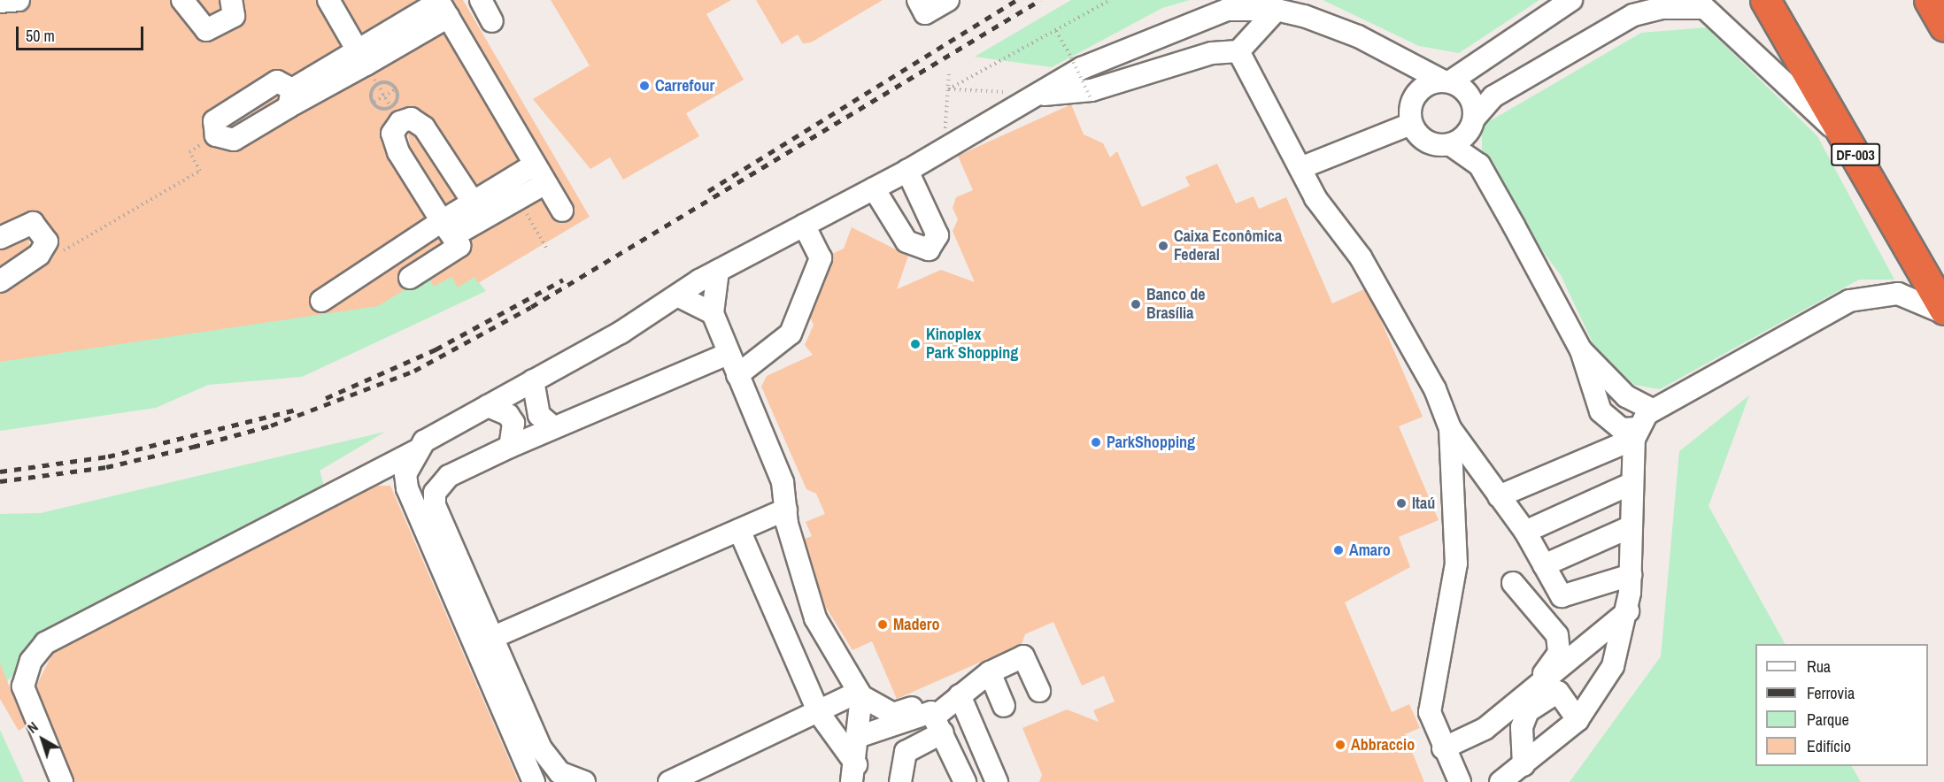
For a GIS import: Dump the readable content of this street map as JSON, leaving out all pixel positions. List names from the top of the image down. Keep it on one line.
{"streets":{"highway":["DF-003"]},"places":["Carrefour","Caixa Econômica Federal","Banco de Brasília","Kinoplex Park Shopping","ParkShopping","Itaú","Amaro","Madero","Abbraccio"],"legend":["Rua","Ferrovia","Parque","Edifício"],"scale_bar":"50 m","north":"top left"}
